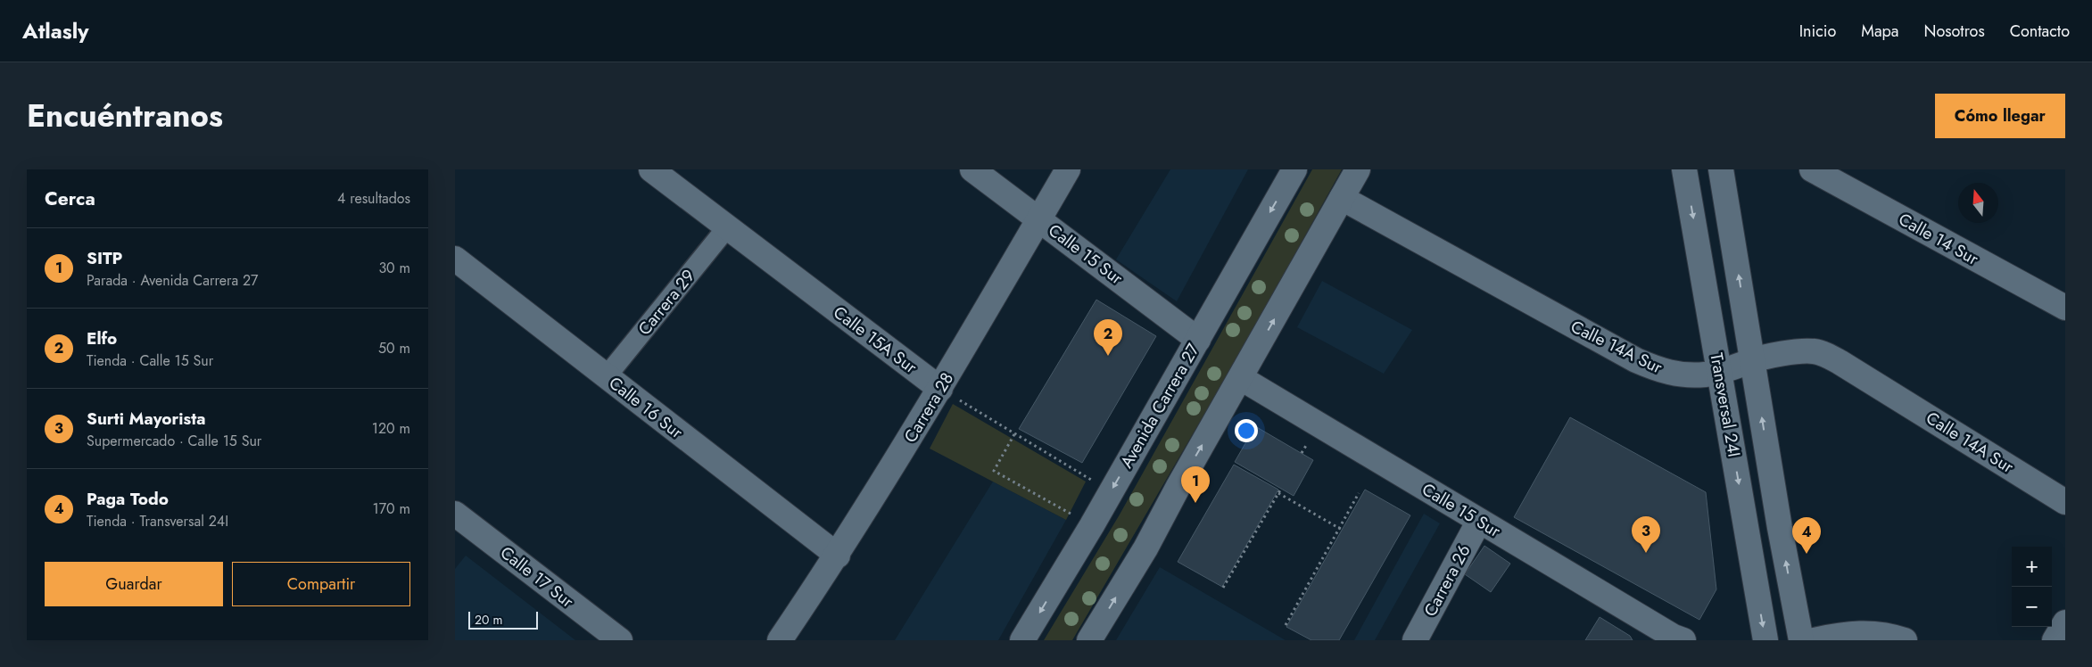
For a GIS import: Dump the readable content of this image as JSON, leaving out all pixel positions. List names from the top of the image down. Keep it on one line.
{"streets":{"street":["Calle 14 Sur","Calle 15 Sur","Carrera 29","Calle 15A Sur","Calle 14A Sur","Transversal 24I","Avenida Carrera 27","Calle 16 Sur","Carrera 28","Calle 17 Sur","Carrera 26"]},"crossings":[["Calle 15 Sur","Avenida Carrera 27"],["Calle 15 Sur","Carrera 28"],["Calle 15 Sur","Carrera 26"],["Carrera 29","Calle 15A Sur"],["Carrera 29","Calle 16 Sur"],["Calle 15A Sur","Carrera 28"],["Calle 14A Sur","Transversal 24I"],["Calle 16 Sur","Carrera 28"]],"scale_bar":"20 m","north":"top","page":{"header":"Atlasly","nav":["Inicio","Mapa","Nosotros","Contacto"],"title":"Encuéntranos","buttons":["Cómo llegar",["Guardar","Compartir"]],"heading":["Cerca","4 resultados"],"list":[{"mark":"1","name":"SITP","note":"Parada · Avenida Carrera 27","value":"30 m"},{"mark":"2","name":"Elfo","note":"Tienda · Calle 15 Sur","value":"50 m"},{"mark":"3","name":"Surti Mayorista","note":"Supermercado · Calle 15 Sur","value":"120 m"},{"mark":"4","name":"Paga Todo","note":"Tienda · Transversal 24I","value":"170 m"}],"pins":["2","1","3","4"],"map_buttons":["+","−"],"scale":"20 m"}}
